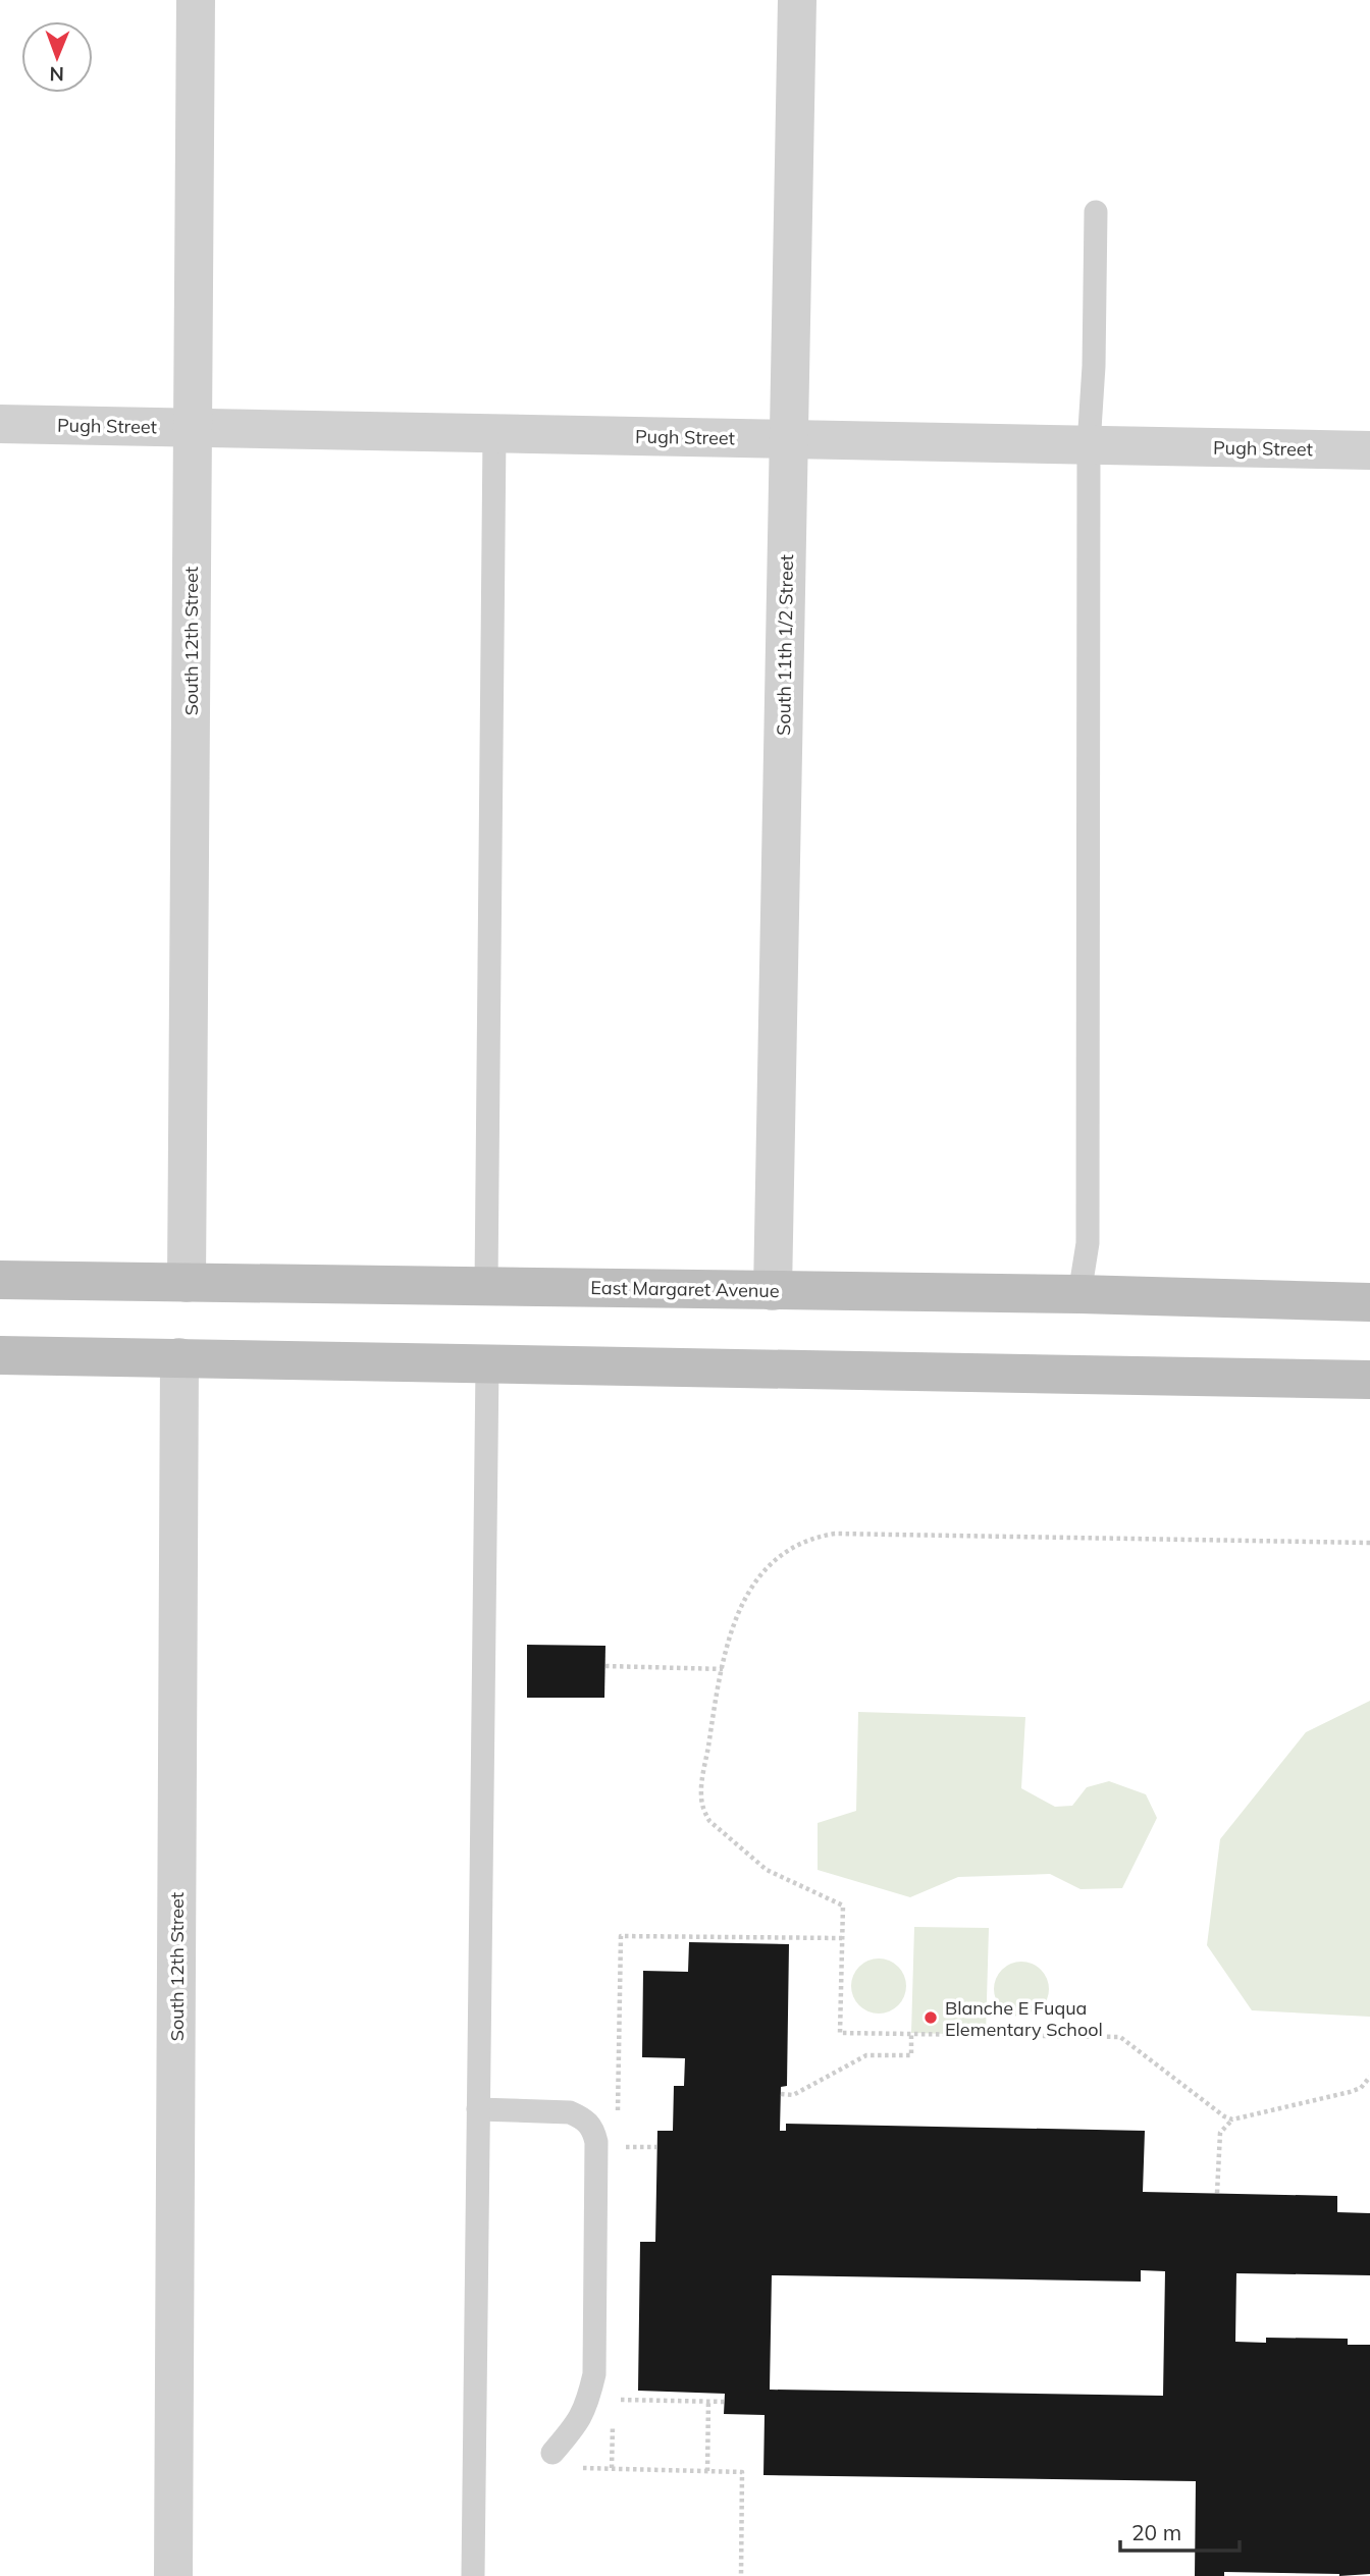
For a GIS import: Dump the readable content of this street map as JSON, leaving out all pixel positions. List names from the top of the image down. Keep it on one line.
{"streets":{"main road":["East Margaret Avenue"],"street":["Pugh Street","South 12th Street","South 11th 1/2 Street"]},"crossings":[["Pugh Street","South 12th Street"],["Pugh Street","South 11th 1/2 Street"],["South 12th Street","East Margaret Avenue"],["South 11th 1/2 Street","East Margaret Avenue"]],"places":["Blanche E Fuqua Elementary School"],"scale_bar":"20 m","north":"bottom"}
